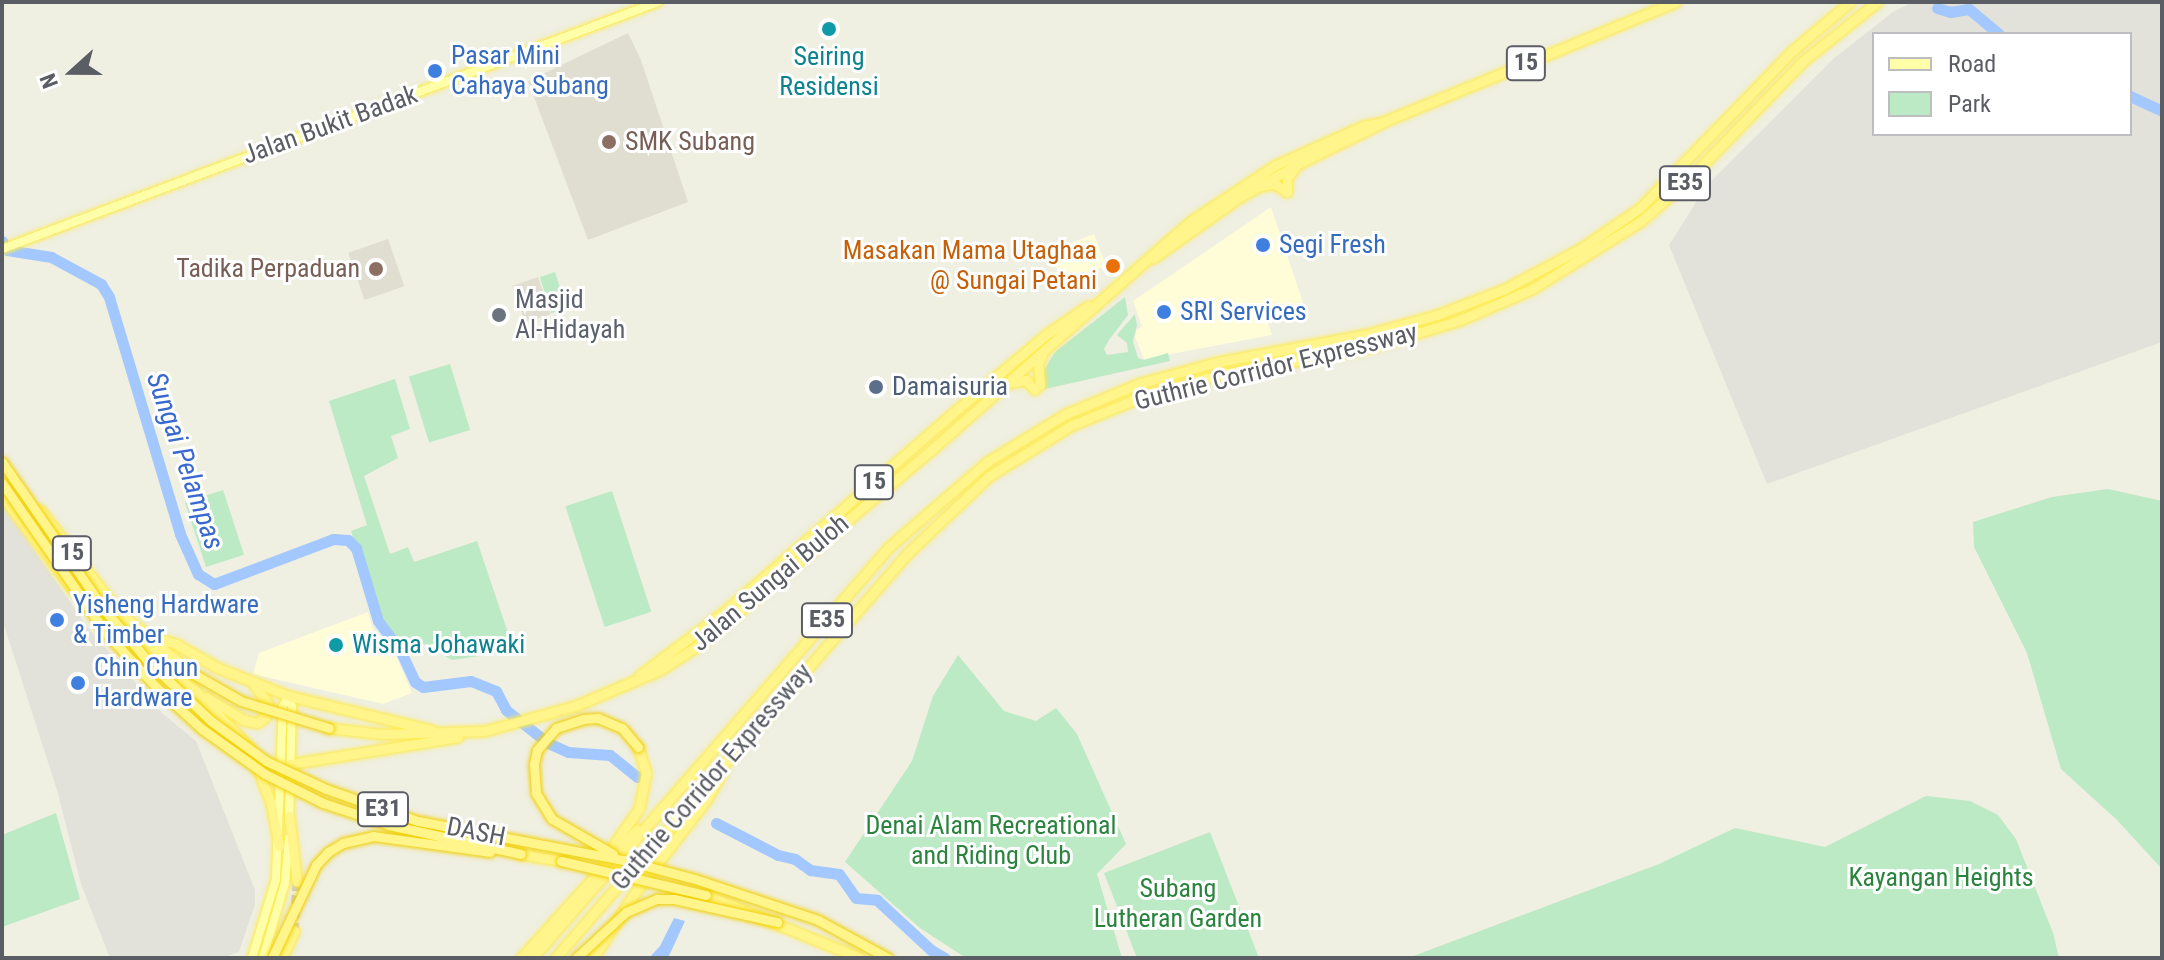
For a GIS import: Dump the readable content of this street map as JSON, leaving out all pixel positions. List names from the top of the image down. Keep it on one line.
{"streets":{"highway":["15","E35","Guthrie Corridor Expressway","Jalan Sungai Buloh","E31","DASH"],"main road":["Jalan Bukit Badak"]},"crossings":[["Jalan Sungai Buloh","DASH"]],"water":["Sungai Pelampas"],"parks":["Denai Alam Recreational and Riding Club","Kayangan Heights","Subang Lutheran Garden"],"places":["Seiring Residensi","Pasar Mini Cahaya Subang","SMK Subang","Segi Fresh","Masakan Mama Utaghaa @ Sungai Petani","Tadika Perpaduan","SRI Services","Masjid Al-Hidayah","Damaisuria","Yisheng Hardware & Timber","Wisma Johawaki","Chin Chun Hardware"],"legend":["Road","Park"],"north":"left"}
